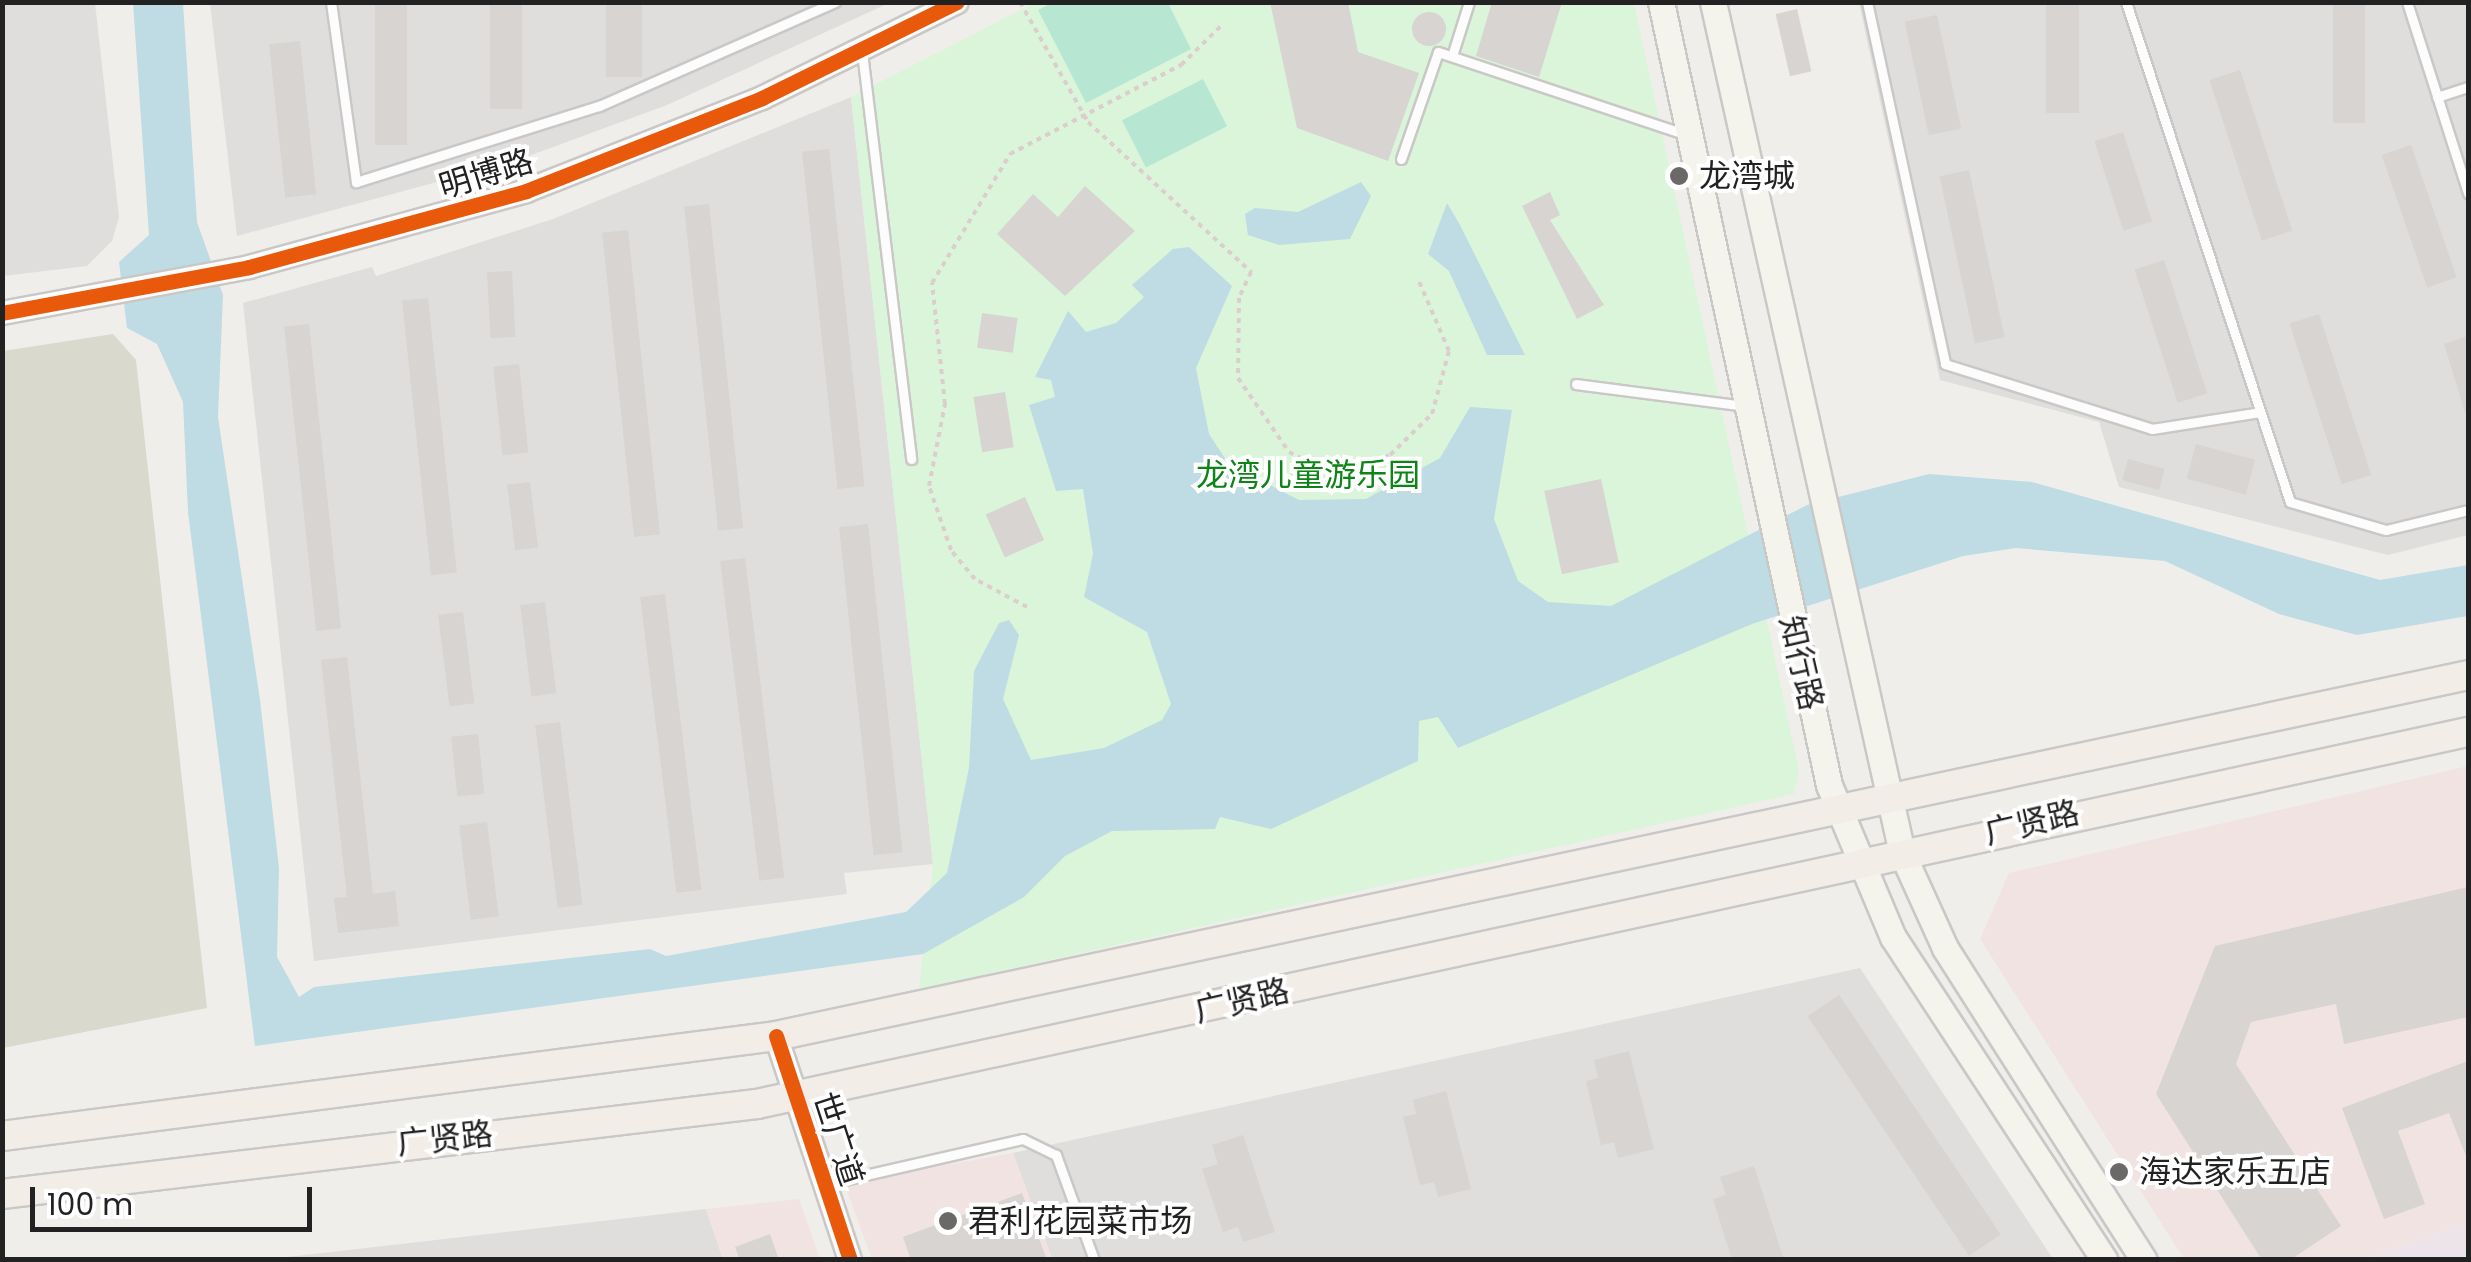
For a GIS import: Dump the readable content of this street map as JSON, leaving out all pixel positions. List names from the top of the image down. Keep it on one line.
{"streets":{"main road":["知行路","广贤路"],"street":["明博路","世广道"]},"crossings":[["知行路","广贤路"],["广贤路","世广道"]],"parks":["龙湾儿童游乐园"],"places":["龙湾城","海达家乐五店","君利花园菜市场"],"scale_bar":"100 m"}
